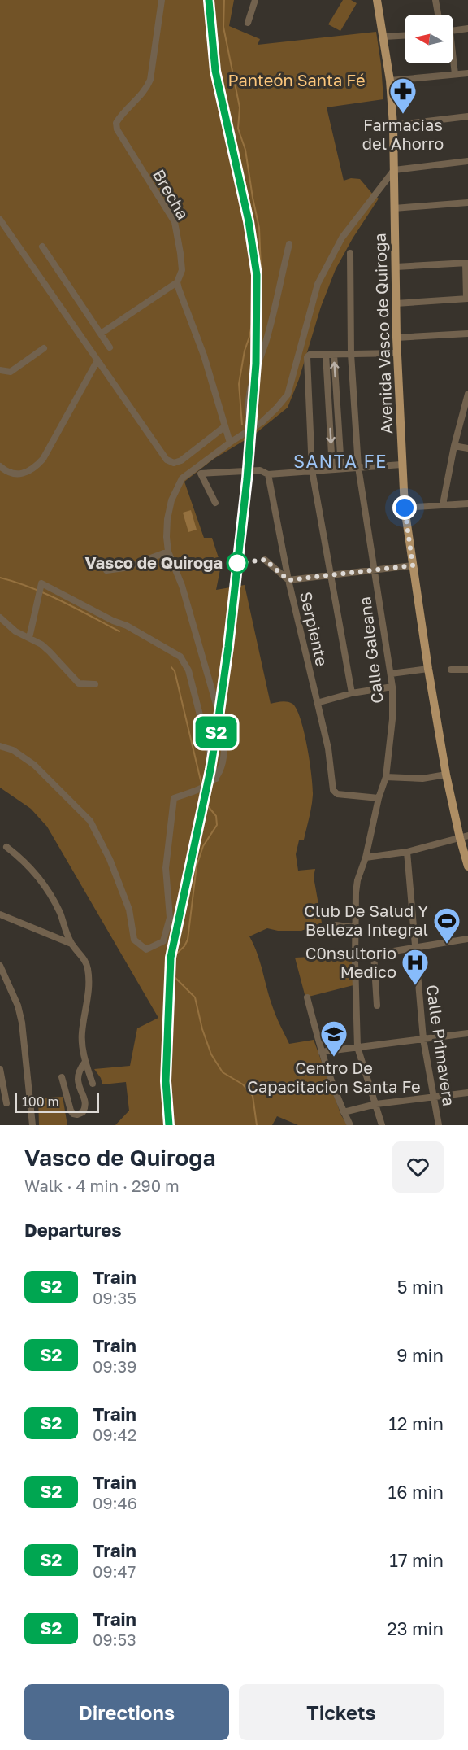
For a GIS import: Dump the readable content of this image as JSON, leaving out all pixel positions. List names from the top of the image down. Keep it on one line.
{"streets":{"main road":["Avenida Vasco de Quiroga"],"street":["Brecha","Serpiente","Calle Galeana","Calle Primavera"]},"crossings":[["Serpiente","Calle Galeana"]],"districts":["SANTA FE"],"parks":["Panteón Santa Fé"],"places":{"pharmacy":["Farmacias del Ahorro"],"other":["Vasco de Quiroga"],"sports":["Club De Salud Y Belleza Integral"],"hospital":["C0nsultorio Medico"],"school or university":["Centro De Capacitacion Santa Fe"]},"scale_bar":"100 m","north":"left","page":{"on_map":"S2","scale":"100 m","heading":[["Vasco de Quiroga","Walk · 4 min · 290 m"],"Departures"],"list":[{"mark":"S2","name":"Train","note":"09:35","value":"5 min"},{"mark":"S2","name":"Train","note":"09:39","value":"9 min"},{"mark":"S2","name":"Train","note":"09:42","value":"12 min"},{"mark":"S2","name":"Train","note":"09:46","value":"16 min"},{"mark":"S2","name":"Train","note":"09:47","value":"17 min"},{"mark":"S2","name":"Train","note":"09:53","value":"23 min"}],"buttons":["Directions","Tickets"]}}
